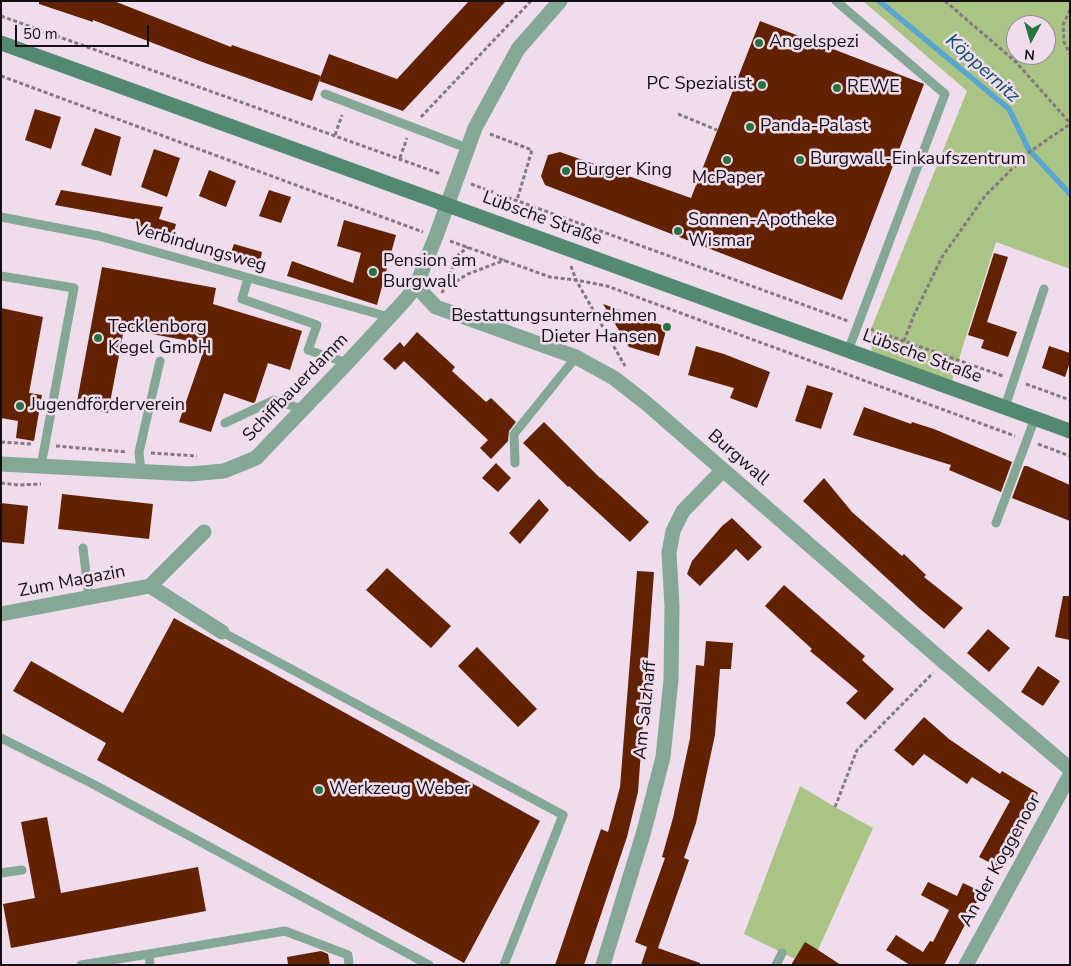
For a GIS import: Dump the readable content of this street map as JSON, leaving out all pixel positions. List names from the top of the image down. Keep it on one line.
{"streets":{"street":["Lübsche Straße","Schiffbauerdamm","Burgwall","Zum Magazin","Am Salzhaff","An der Koggenoor"],"lane":["Verbindungsweg"]},"crossings":[["Verbindungsweg","Schiffbauerdamm"],["Schiffbauerdamm","Burgwall"],["Burgwall","Am Salzhaff"]],"water":["Köppernitz"],"places":["Angelspezi","PC Spezialist","REWE","Panda-Palast","McPaper","Burgwall-Einkaufszentrum","Burger King","Sonnen-Apotheke Wismar","Pension am Burgwall","Bestattungsunternehmen Dieter Hansen","Tecklenborg Kegel GmbH","Jugendförderverein","Werkzeug Weber"],"scale_bar":"50 m","north":"bottom"}
